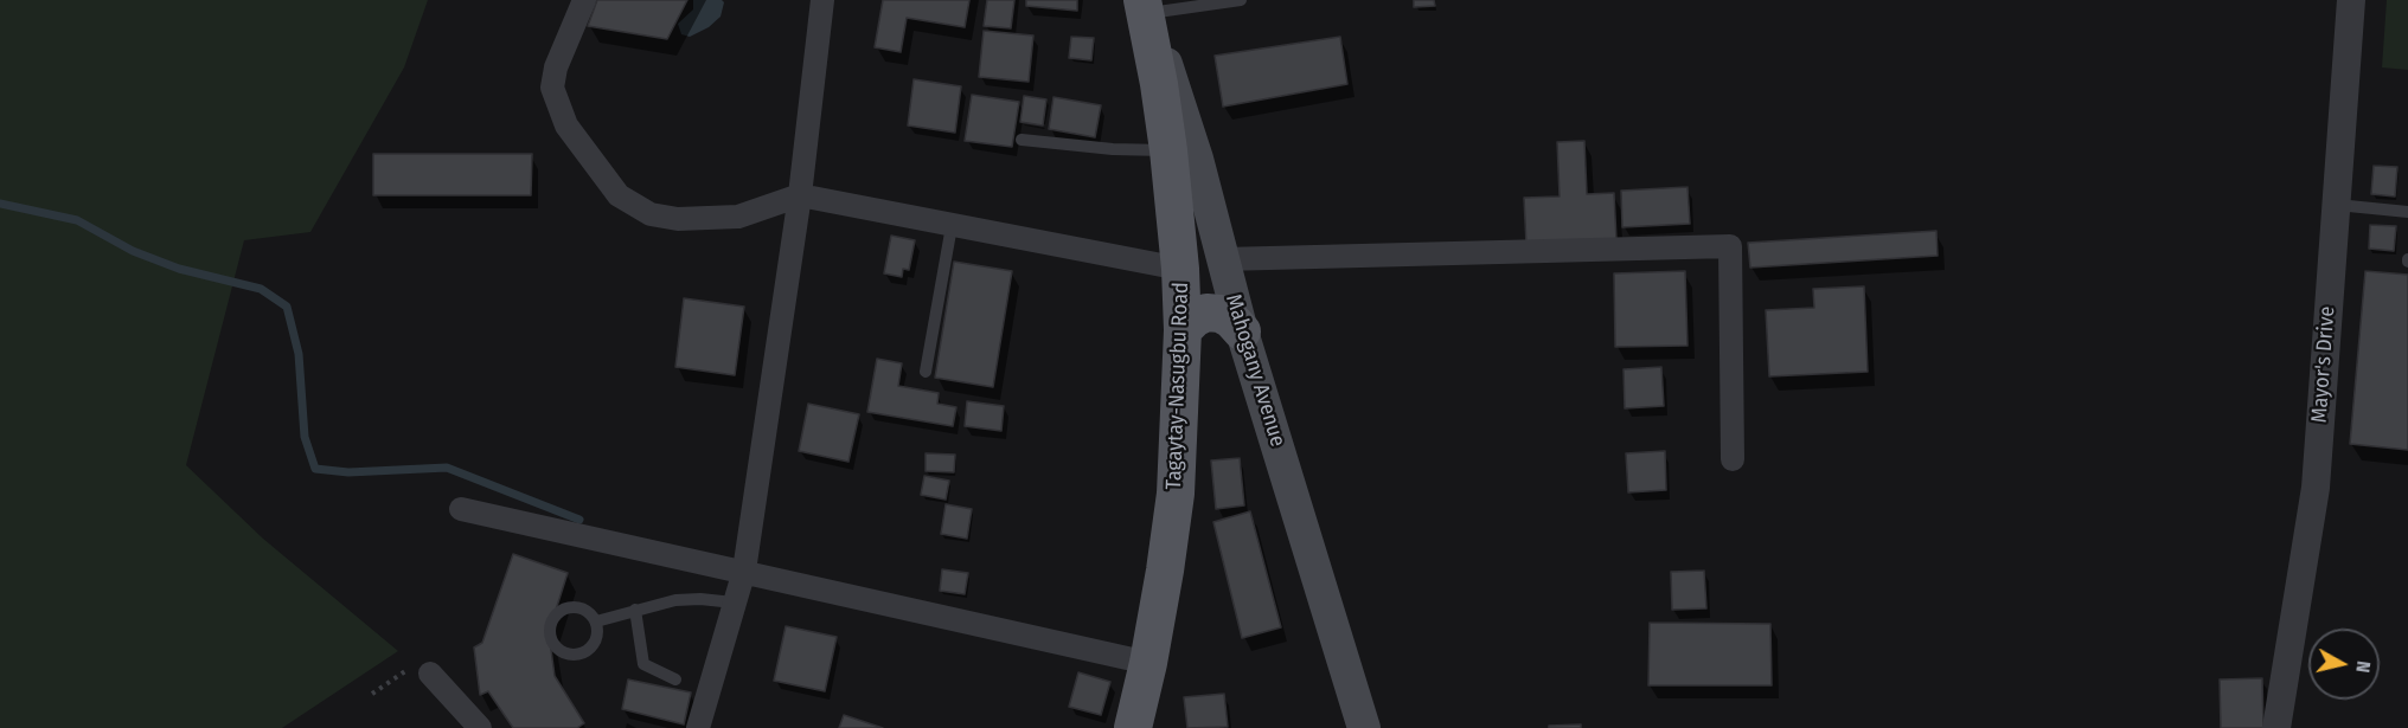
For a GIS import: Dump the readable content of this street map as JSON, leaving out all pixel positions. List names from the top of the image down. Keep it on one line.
{"streets":{"main road":["Mahogany Avenue","Tagaytay-Nasugbu Road"],"street":["Mayor's Drive"]},"crossings":[["Mahogany Avenue","Tagaytay-Nasugbu Road"]],"north":"right"}
